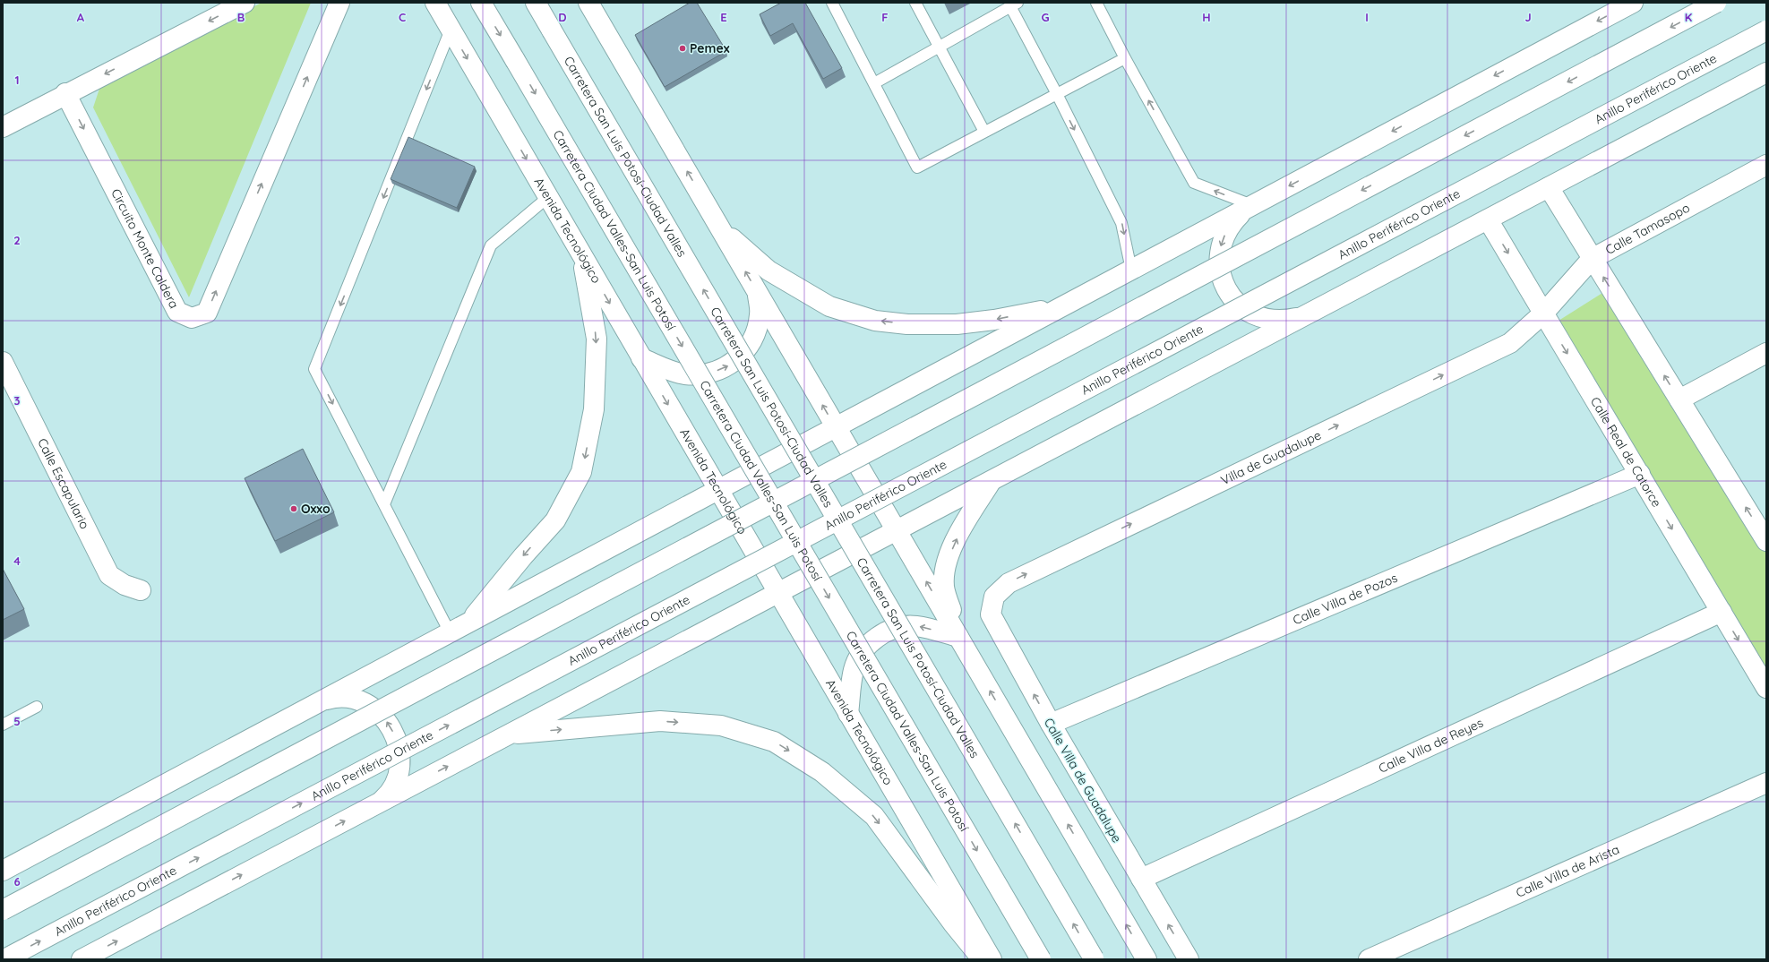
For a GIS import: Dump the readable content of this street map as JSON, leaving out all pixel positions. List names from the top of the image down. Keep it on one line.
{"streets":{"main road":["Anillo Periférico Oriente","Carretera San Luis Potosí-Ciudad Valles","Calle Tamasopo","Avenida Tecnológico","Carretera Ciudad Valles-San Luis Potosí","Circuito Monte Caldera","Calle Real de Catorce","Villa de Guadalupe","Calle Escapulario","Calle Villa de Pozos","Calle Villa de Reyes","Calle Villa de Guadalupe","Calle Villa de Arista"]},"crossings":[["Calle Tamasopo","Calle Real de Catorce"],["Calle Tamasopo","Villa de Guadalupe"],["Calle Real de Catorce","Villa de Guadalupe"],["Calle Real de Catorce","Calle Villa de Pozos"],["Calle Real de Catorce","Calle Villa de Reyes"],["Villa de Guadalupe","Calle Villa de Guadalupe"],["Calle Villa de Pozos","Calle Villa de Guadalupe"],["Calle Villa de Reyes","Calle Villa de Guadalupe"]],"places":["Pemex","Oxxo"],"grid":{"columns":["A","B","C","D","E","F","G","H","I","J","K"],"rows":["1","2","3","4","5","6"]}}
